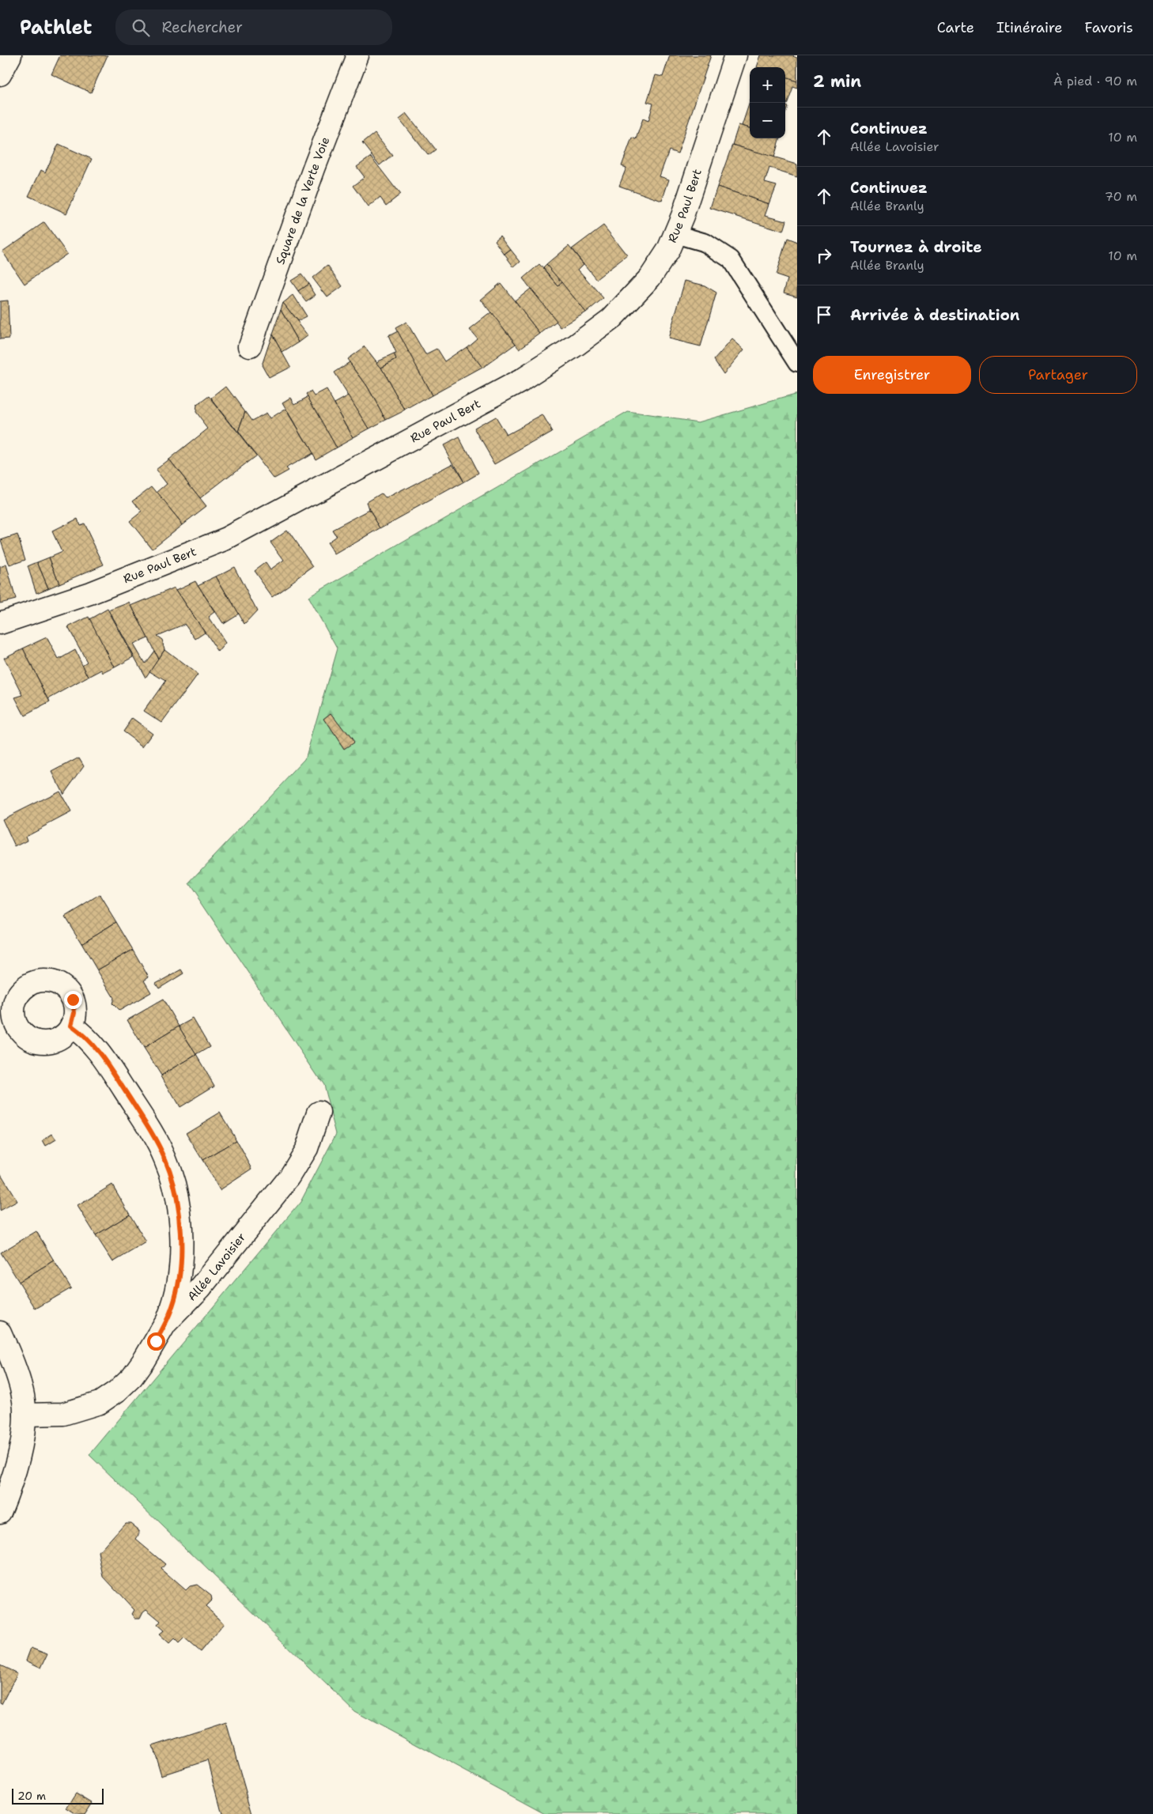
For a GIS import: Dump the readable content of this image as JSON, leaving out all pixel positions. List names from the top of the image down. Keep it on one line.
{"streets":{"street":["Square de la Verte Voie","Rue Paul Bert","Allée Lavoisier"]},"scale_bar":"20 m","page":{"header":"Pathlet","search":"Rechercher","nav":["Carte","Itinéraire","Favoris"],"heading":["2 min","À pied · 90 m"],"map_buttons":["+","−"],"list":[["Continuez","Allée Lavoisier","10 m"],["Continuez","Allée Branly","70 m"],["Tournez à droite","Allée Branly","10 m"],"Arrivée à destination"],"buttons":["Enregistrer","Partager"],"scale":"20 m"}}
